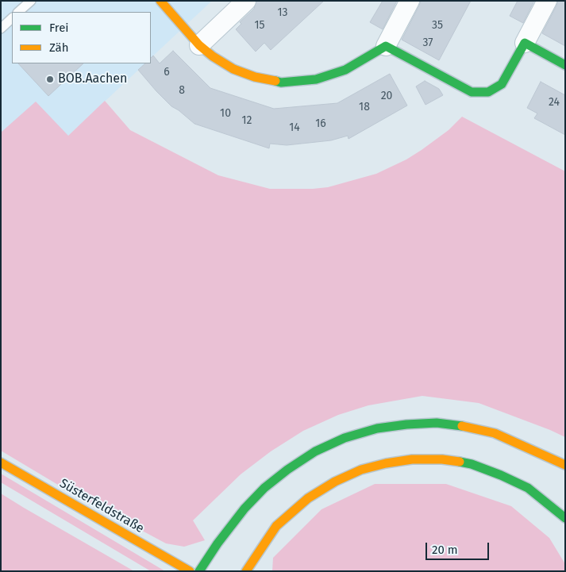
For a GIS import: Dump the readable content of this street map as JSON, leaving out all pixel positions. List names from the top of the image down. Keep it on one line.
{"streets":{"main road":["Süsterfeldstraße"]},"places":["BOB.Aachen"],"house_numbers":["13","15","35","37","6","8","20","24","18","10","12","16","14"],"legend":["Frei","Zäh"],"scale_bar":"20 m"}
